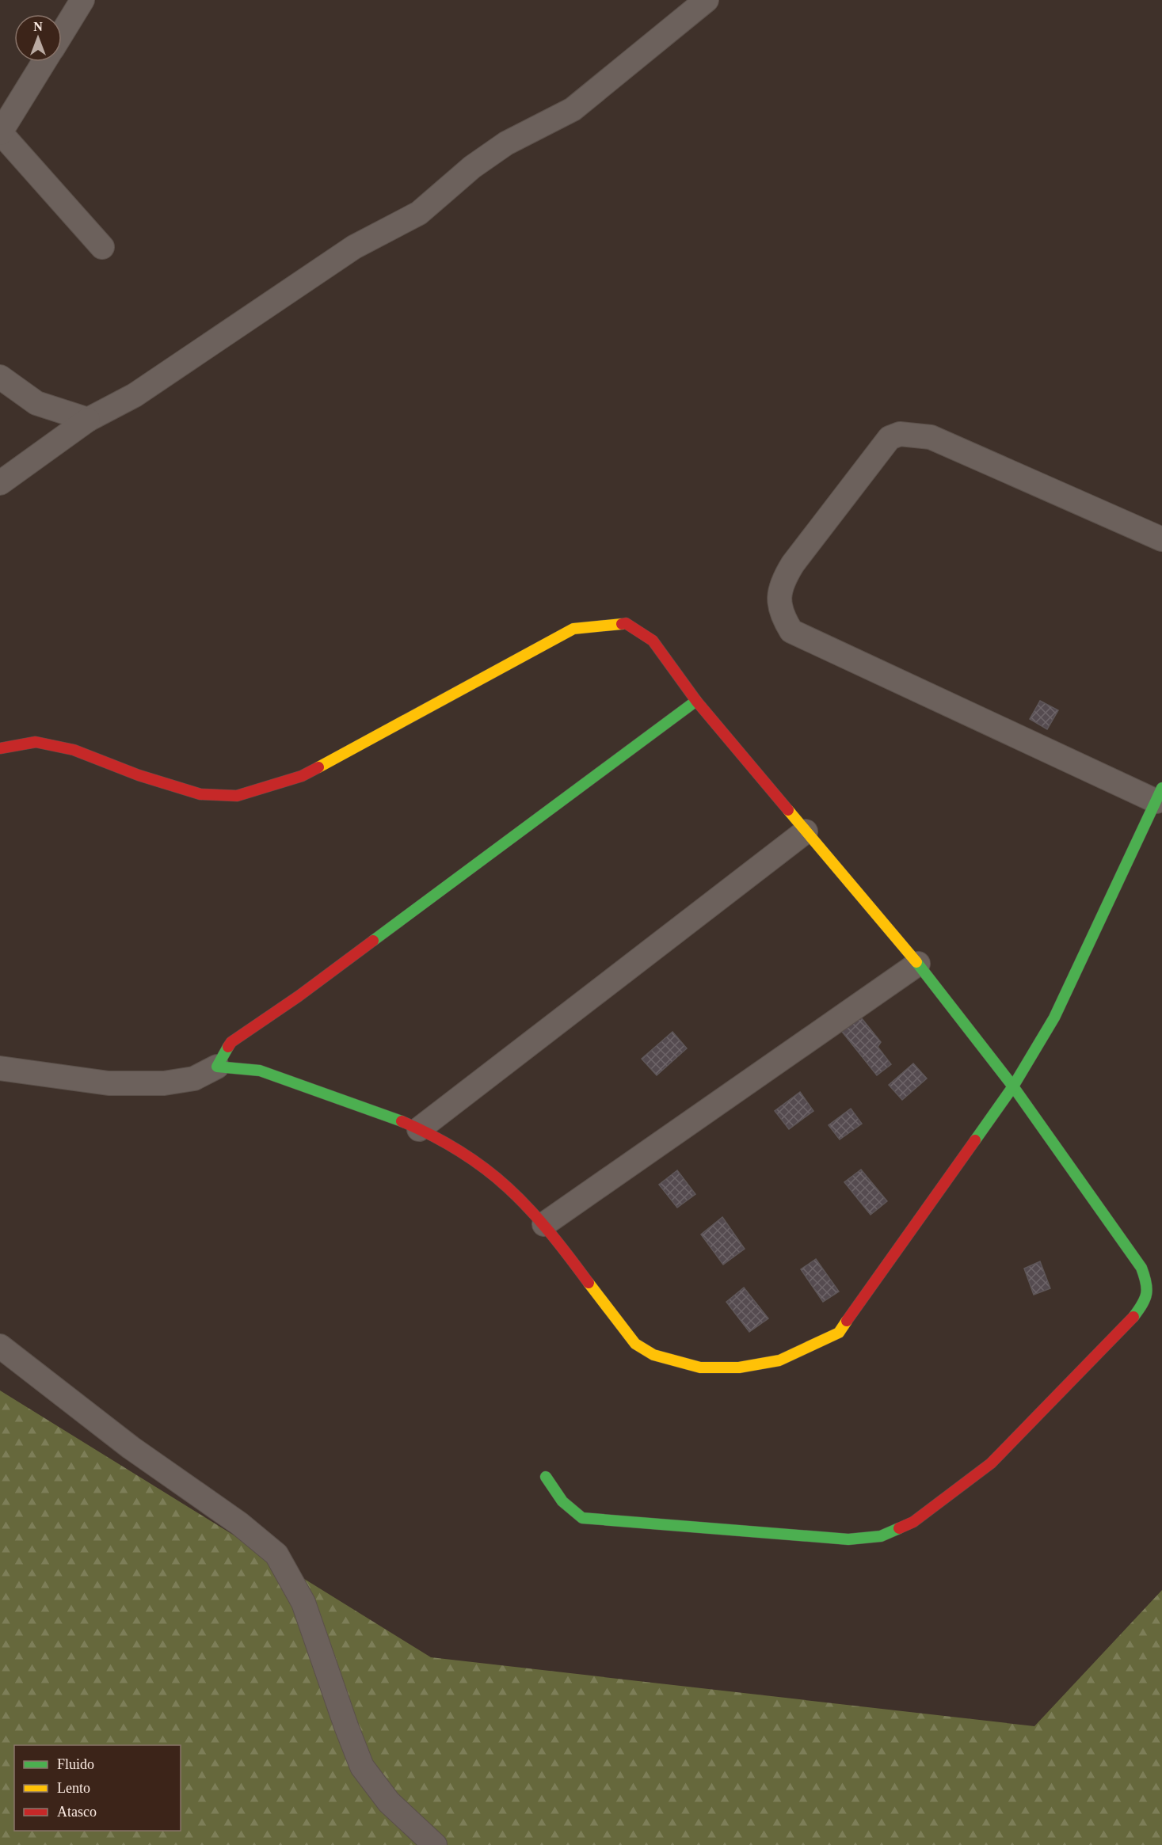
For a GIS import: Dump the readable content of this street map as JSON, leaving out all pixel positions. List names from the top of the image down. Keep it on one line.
{"legend":["Fluido","Lento","Atasco"],"north":"top"}
